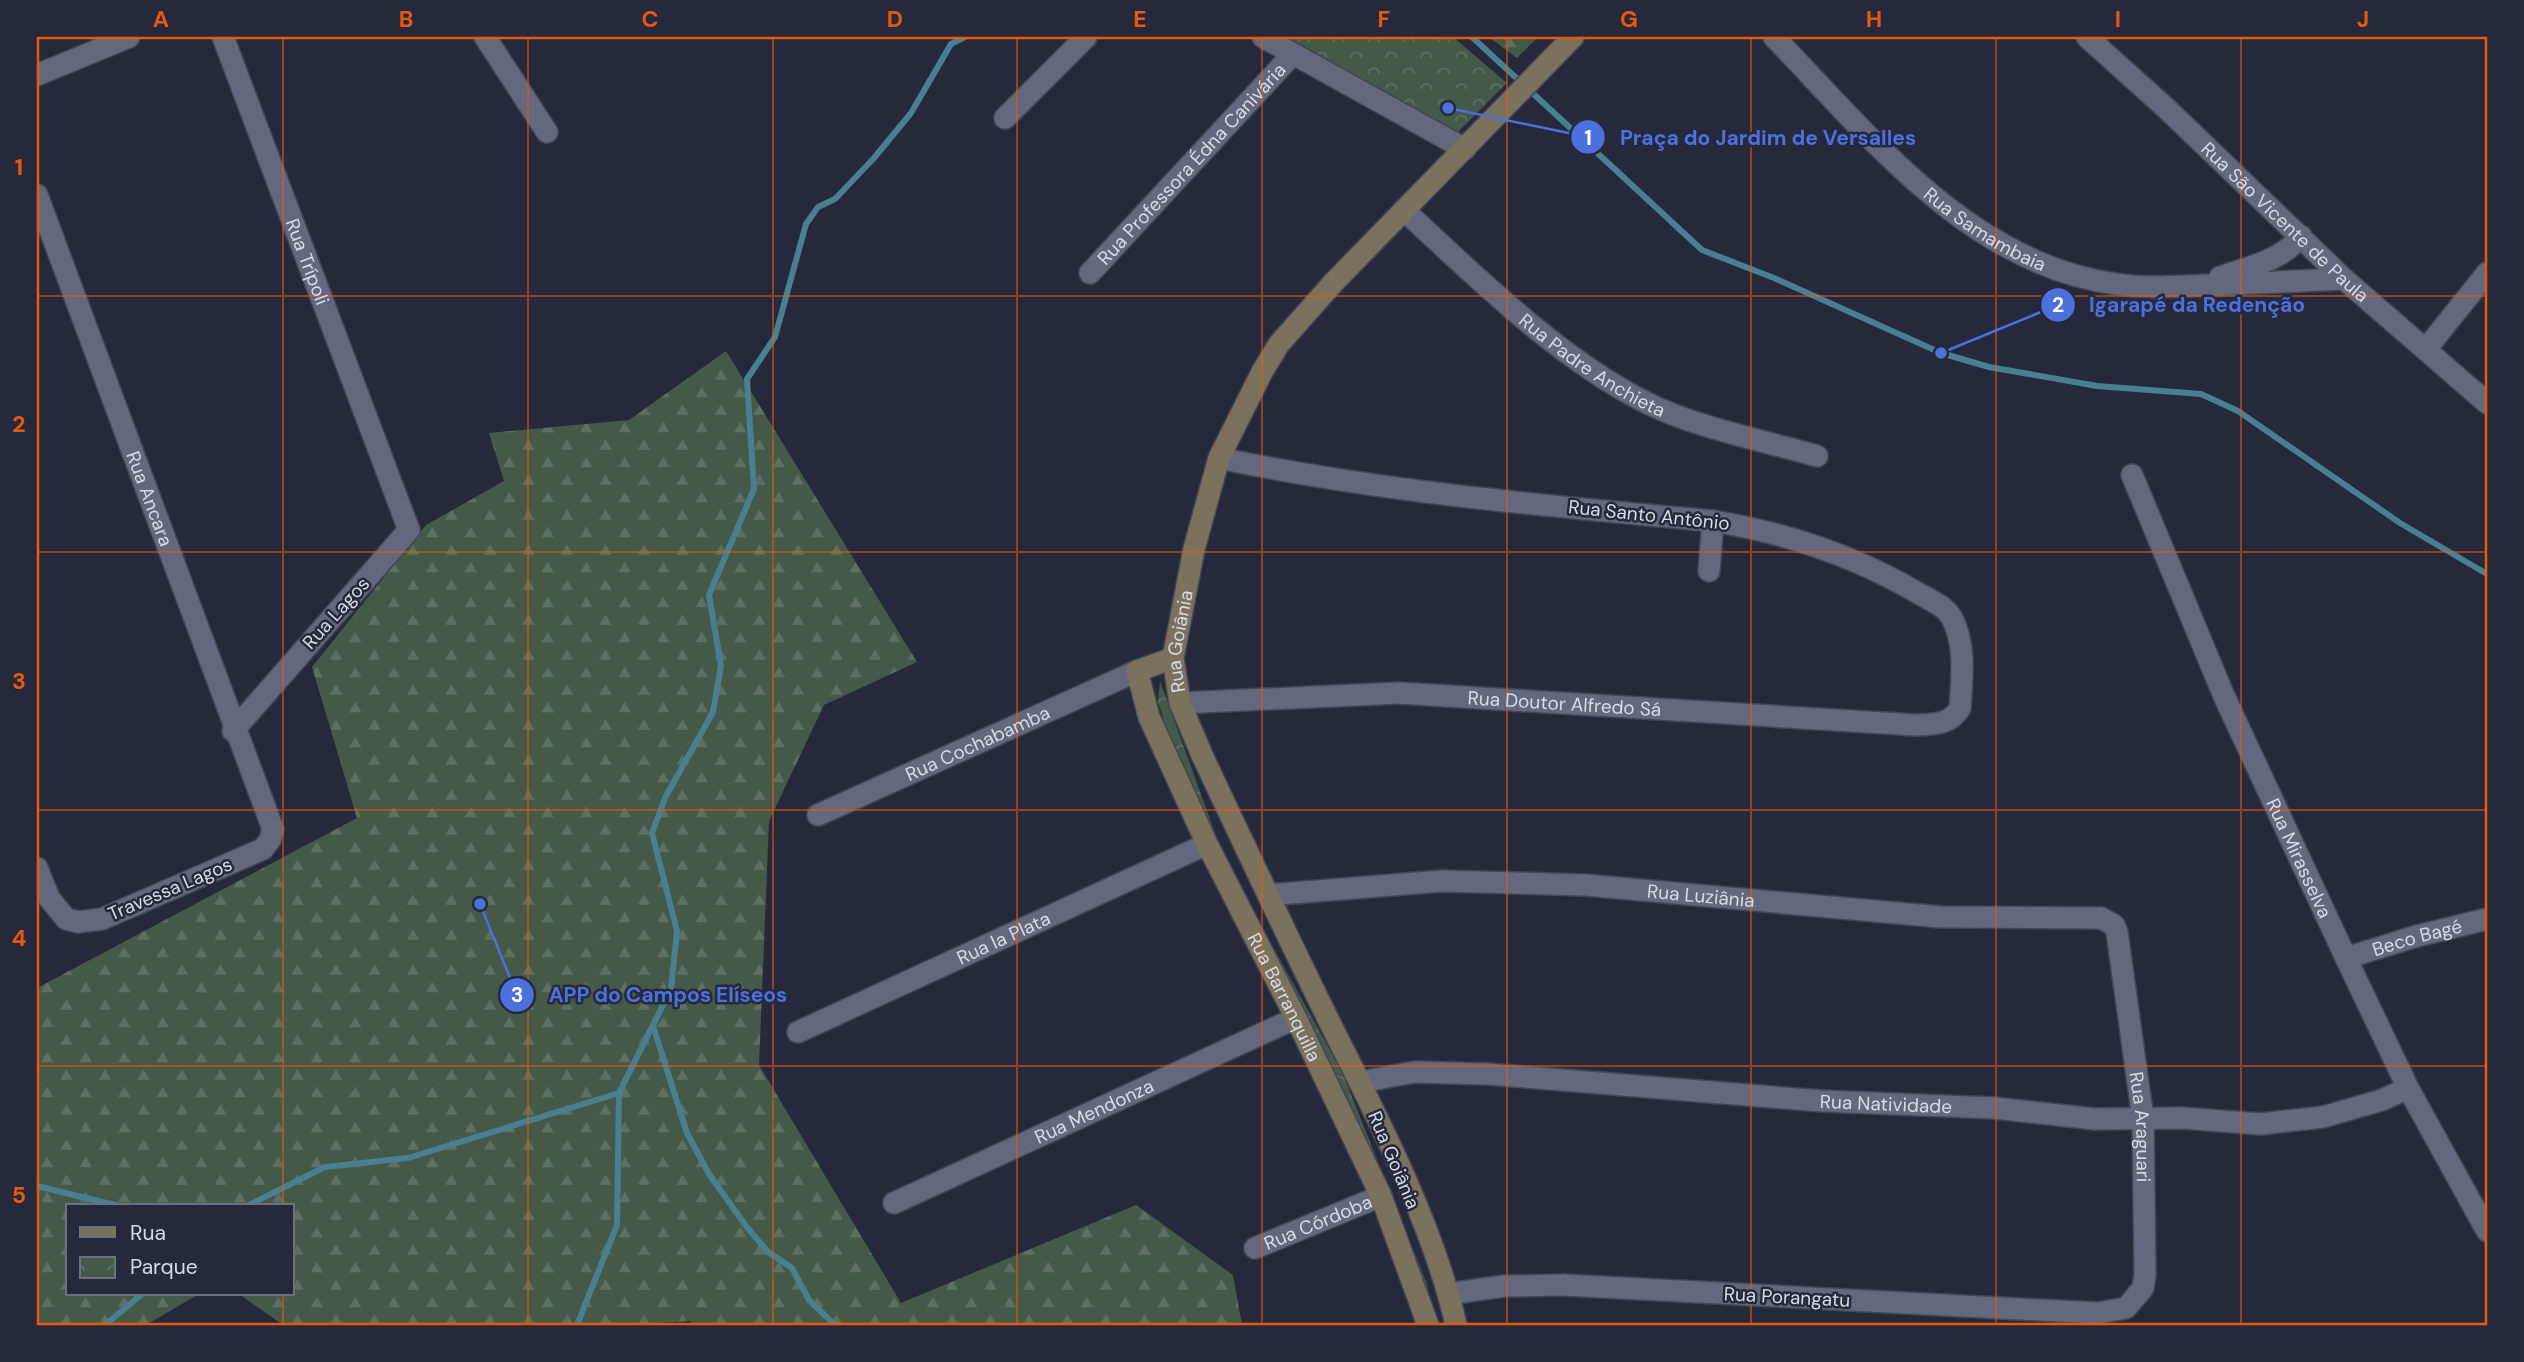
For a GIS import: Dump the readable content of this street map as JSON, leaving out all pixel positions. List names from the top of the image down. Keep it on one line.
{"streets":{"street":["Rua Professora Édna Canivária","Rua São Vicente de Paula","Rua Samambaia","Rua Trípoli","Rua Padre Anchieta","Rua Ancara","Rua Santo Antônio","Rua Lagos","Rua Goiânia","Rua Doutor Alfredo Sá","Rua Cochabamba","Rua Mirasselva","Travessa Lagos","Rua Luziânia","Rua la Plata","Beco Bagé","Rua Barranquilla","Rua Natividade","Rua Mendonza","Rua Araguari","Rua Córdoba","Rua Porangatu"]},"crossings":[["Rua São Vicente de Paula","Rua Samambaia"],["Rua Trípoli","Rua Lagos"],["Rua Padre Anchieta","Rua Goiânia"],["Rua Ancara","Rua Lagos"],["Rua Ancara","Travessa Lagos"],["Rua Santo Antônio","Rua Goiânia"],["Rua Santo Antônio","Rua Doutor Alfredo Sá"],["Rua Goiânia","Rua Doutor Alfredo Sá"],["Rua Goiânia","Rua Luziânia"],["Rua Goiânia","Rua Natividade"],["Rua Goiânia","Rua Porangatu"],["Rua Cochabamba","Rua Barranquilla"],["Rua Mirasselva","Beco Bagé"],["Rua Mirasselva","Rua Natividade"],["Rua Luziânia","Rua Araguari"],["Rua la Plata","Rua Barranquilla"],["Rua Barranquilla","Rua Mendonza"],["Rua Barranquilla","Rua Córdoba"],["Rua Natividade","Rua Araguari"],["Rua Araguari","Rua Porangatu"]],"places":["Praça do Jardim de Versalles","Igarapé da Redenção","APP do Campos Elíseos"],"legend":["Rua","Parque"],"grid":{"columns":["A","B","C","D","E","F","G","H","I","J"],"rows":["1","2","3","4","5"]}}
